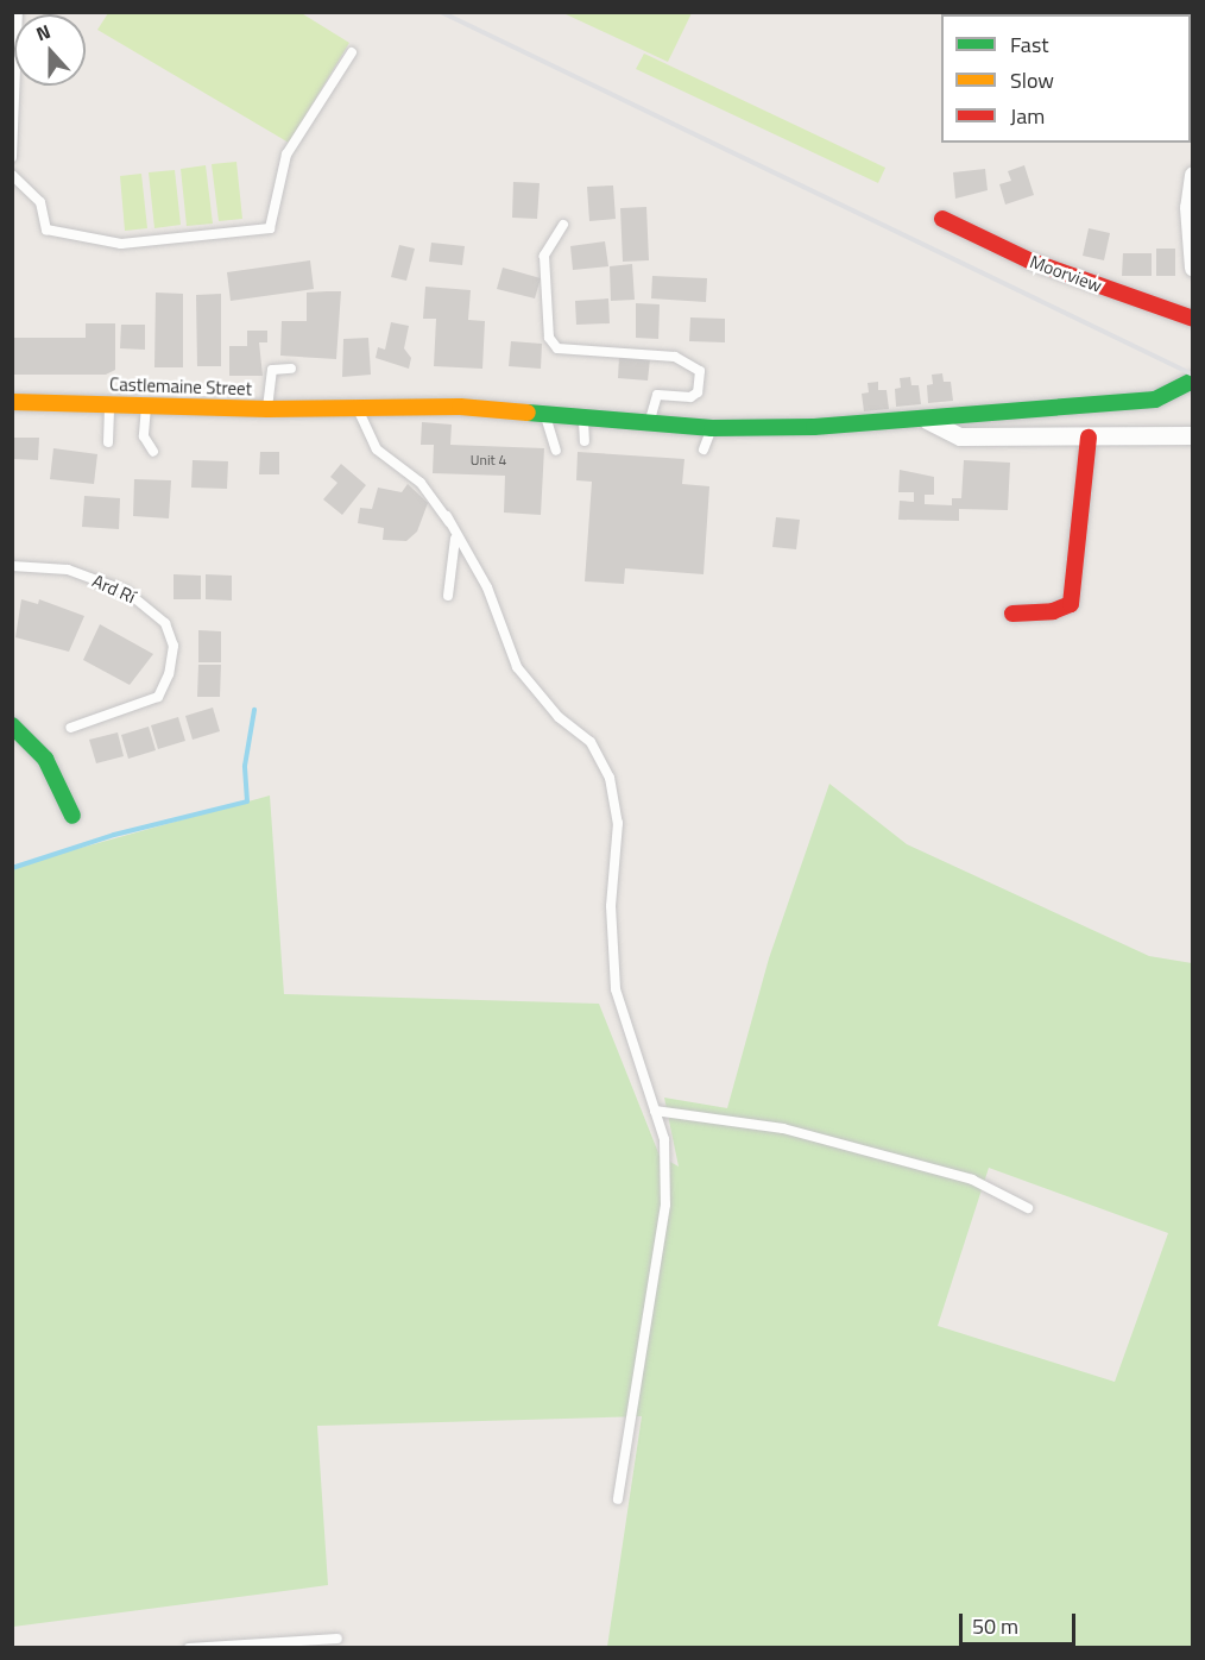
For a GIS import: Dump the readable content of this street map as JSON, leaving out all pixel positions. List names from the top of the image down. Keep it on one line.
{"streets":{"main road":["Moorview","Castlemaine Street"],"lane":["Ard Rí"]},"house_numbers":["Unit 4"],"legend":["Fast","Slow","Jam"],"scale_bar":"50 m","north":"top"}
